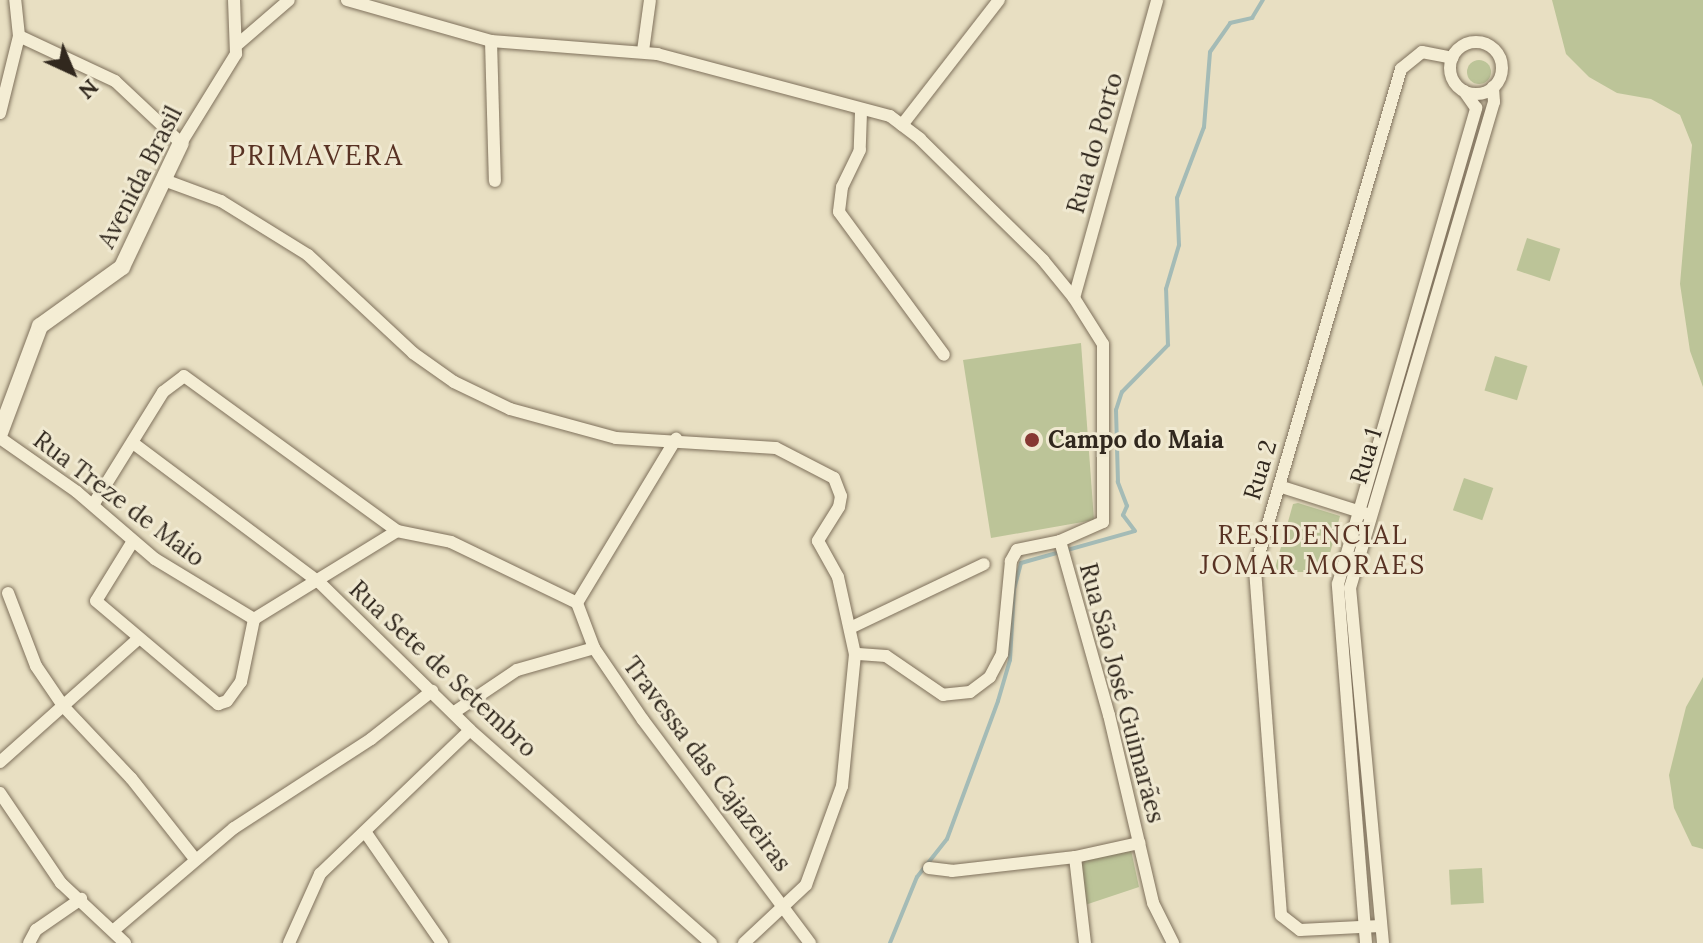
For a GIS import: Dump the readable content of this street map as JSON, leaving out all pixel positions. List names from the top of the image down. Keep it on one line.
{"streets":{"street":["Rua do Porto","Avenida Brasil","Rua 1","Rua 2","Rua Treze de Maio","Rua Sete de Setembro","Rua São José Guimarães","Travessa das Cajazeiras"]},"crossings":[["Rua do Porto","Rua São José Guimarães"],["Avenida Brasil","Rua Treze de Maio"],["Rua 1","Rua 2"],["Rua Sete de Setembro","Travessa das Cajazeiras"]],"districts":["PRIMAVERA","RESIDENCIAL JOMAR MORAES"],"places":["Campo do Maia"],"north":"bottom right"}
